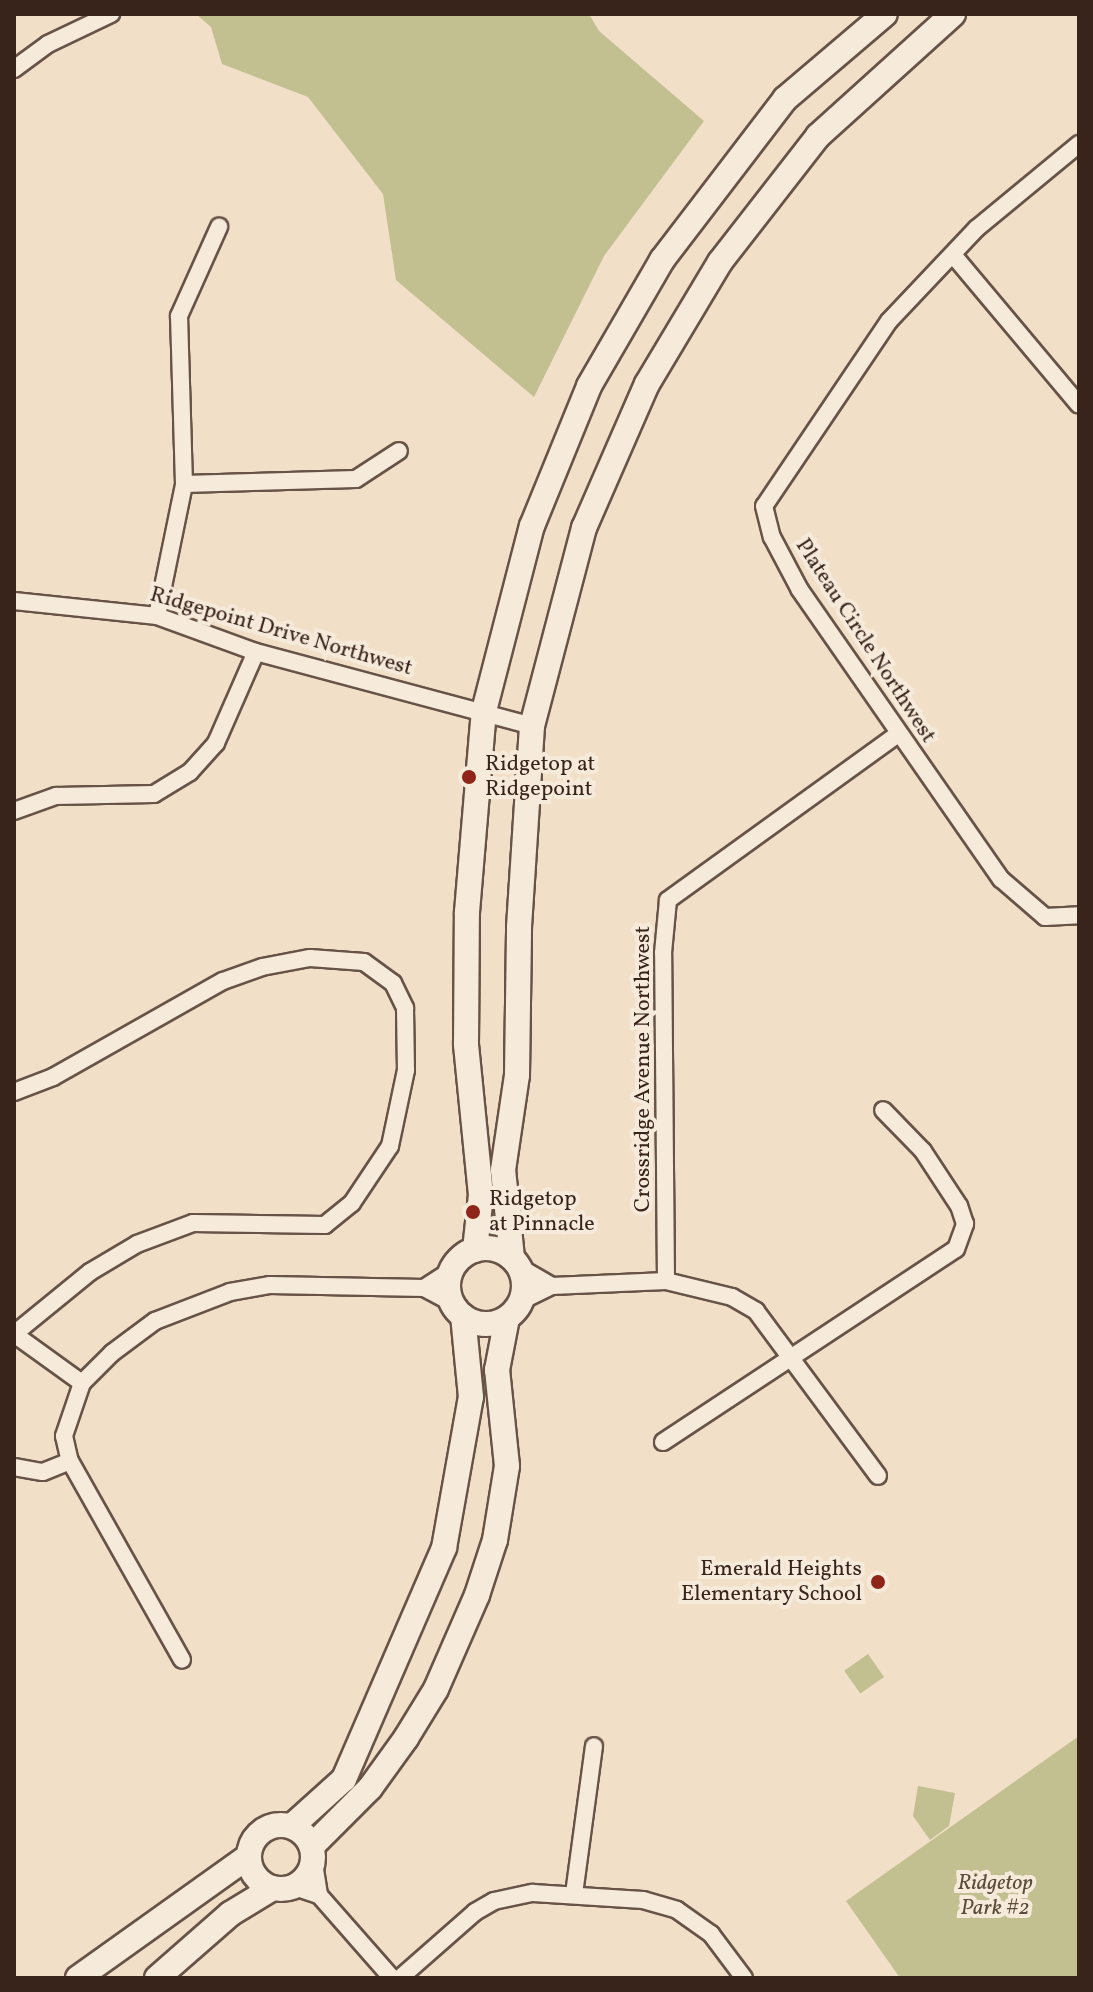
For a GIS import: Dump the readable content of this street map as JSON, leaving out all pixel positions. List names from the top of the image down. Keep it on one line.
{"streets":{"street":["Ridgepoint Drive Northwest","Plateau Circle Northwest","Crossridge Avenue Northwest"]},"crossings":[["Plateau Circle Northwest","Crossridge Avenue Northwest"]],"parks":["Ridgetop Park #2"],"places":["Ridgetop at Ridgepoint","Ridgetop at Pinnacle","Emerald Heights Elementary School"]}
